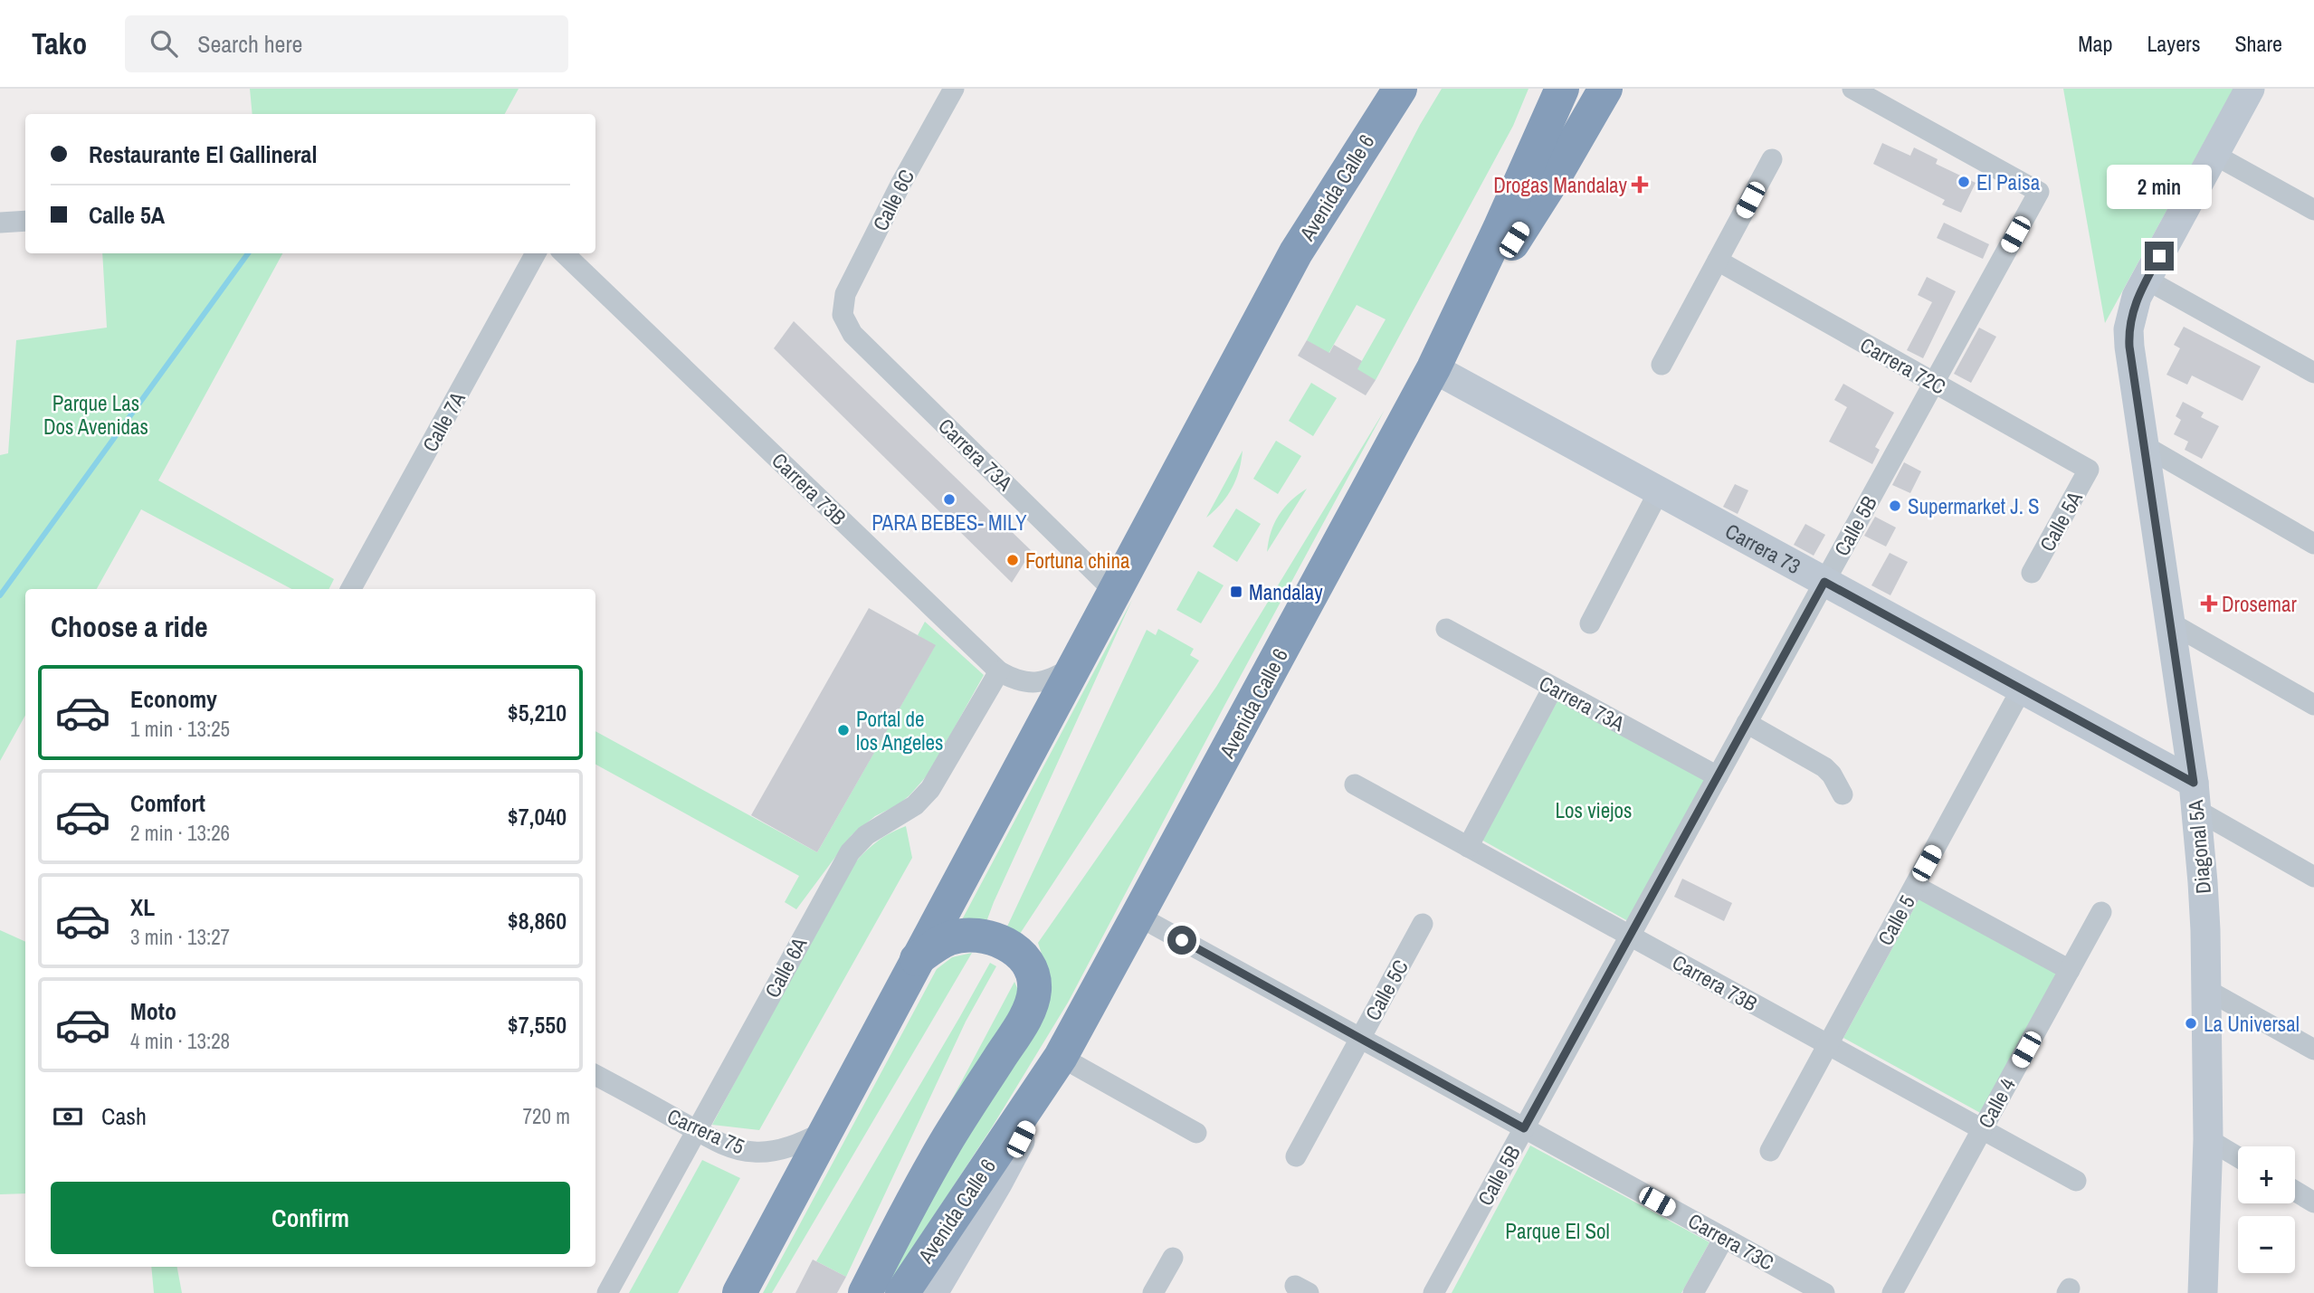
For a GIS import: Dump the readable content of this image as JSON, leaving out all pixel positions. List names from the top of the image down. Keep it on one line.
{"streets":{"highway":["Avenida Calle 6"],"street":["Calle 6C","Carrera 72C","Calle 7A","Carrera 73A","Carrera 73B","Calle 5A","Calle 5B","Carrera 73","Diagonal 5A","Calle 5","Calle 6A","Calle 5C","Calle 4","Carrera 75","Carrera 73C"]},"crossings":[["Avenida Calle 6","Carrera 73A"],["Avenida Calle 6","Carrera 73B"],["Avenida Calle 6","Carrera 73"],["Avenida Calle 6","Carrera 75"],["Avenida Calle 6","Carrera 73C"],["Calle 6C","Carrera 73A"],["Carrera 72C","Calle 5A"],["Carrera 72C","Calle 5B"],["Carrera 73A","Calle 5B"],["Carrera 73B","Calle 5B"],["Carrera 73B","Calle 5"],["Carrera 73B","Calle 6A"],["Carrera 73B","Calle 4"],["Calle 5B","Carrera 73"],["Calle 5B","Carrera 73C"],["Carrera 73","Diagonal 5A"],["Carrera 73","Calle 5"],["Calle 6A","Carrera 75"],["Calle 5C","Carrera 73C"]],"parks":["Parque Las Dos Avenidas","Los viejos","Parque El Sol"],"places":{"other":["El Paisa","PARA BEBES- MILY","Supermarket J. S","Fortuna china","Portal de los Angeles","La Universal"],"health":["Drogas Mandalay","Drosemar"],"transit":["Mandalay"]},"page":{"header":"Tako","search":"Search here","nav":["Map","Layers","Share"],"banner":["Restaurante El Gallineral","Calle 5A"],"bubble":"2 min","heading":"Choose a ride","list":[{"name":"Economy","note":"1 min · 13:25","value":"$5,210"},{"name":"Comfort","note":"2 min · 13:26","value":"$7,040"},{"name":"XL","note":"3 min · 13:27","value":"$8,860"},{"name":"Moto","note":"4 min · 13:28","value":"$7,550"}],"pay":["Cash","720 m"],"map_buttons":["+","−"],"buttons":"Confirm"}}
